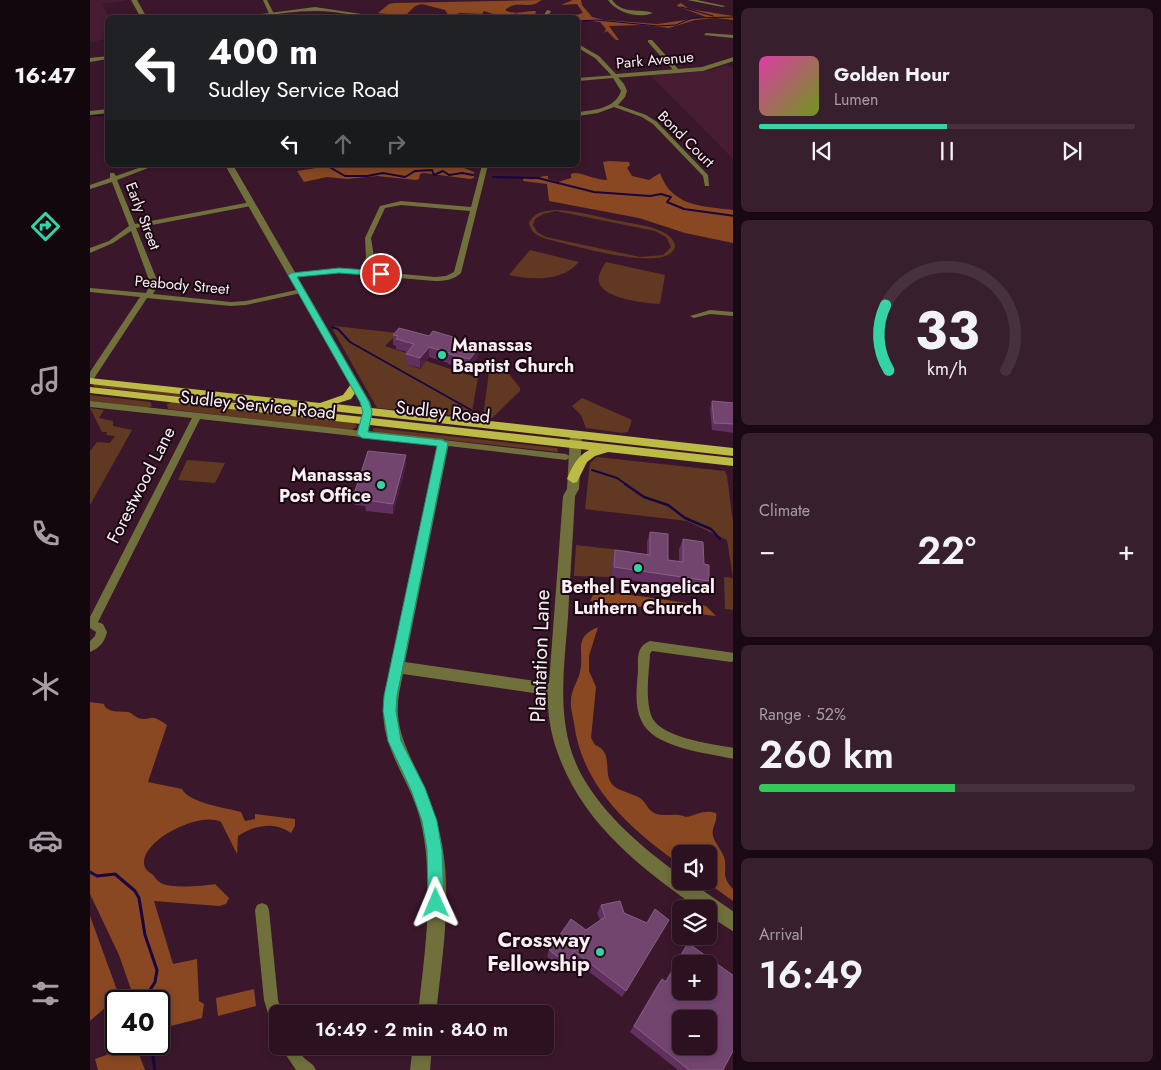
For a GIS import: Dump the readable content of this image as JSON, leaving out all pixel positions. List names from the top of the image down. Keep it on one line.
{"streets":{"main road":["Sudley Road"],"street":["Park Avenue","Bond Court","Early Street","Peabody Street","Sudley Service Road","Forestwood Lane","Plantation Lane"]},"crossings":[["Early Street","Peabody Street"],["Early Street","Sudley Road"],["Sudley Service Road","Sudley Road"],["Sudley Service Road","Forestwood Lane"],["Sudley Service Road","Plantation Lane"],["Sudley Road","Plantation Lane"]],"places":["Manassas Baptist Church","Manassas Post Office","Bethel Evangelical Luthern Church","Crossway Fellowship"],"page":{"tabs":"16:47","turn":["400 m","Sudley Service Road"],"song":["Golden Hour","Lumen"],"tile":["Climate",["Range · 52%","260 km"],["Arrival","16:49"]],"heat":["−","22°","+"],"map_buttons":["+","−"],"limit":"40","trip":"16:49 · 2 min · 840 m","gauge":["33","km/h"]}}
